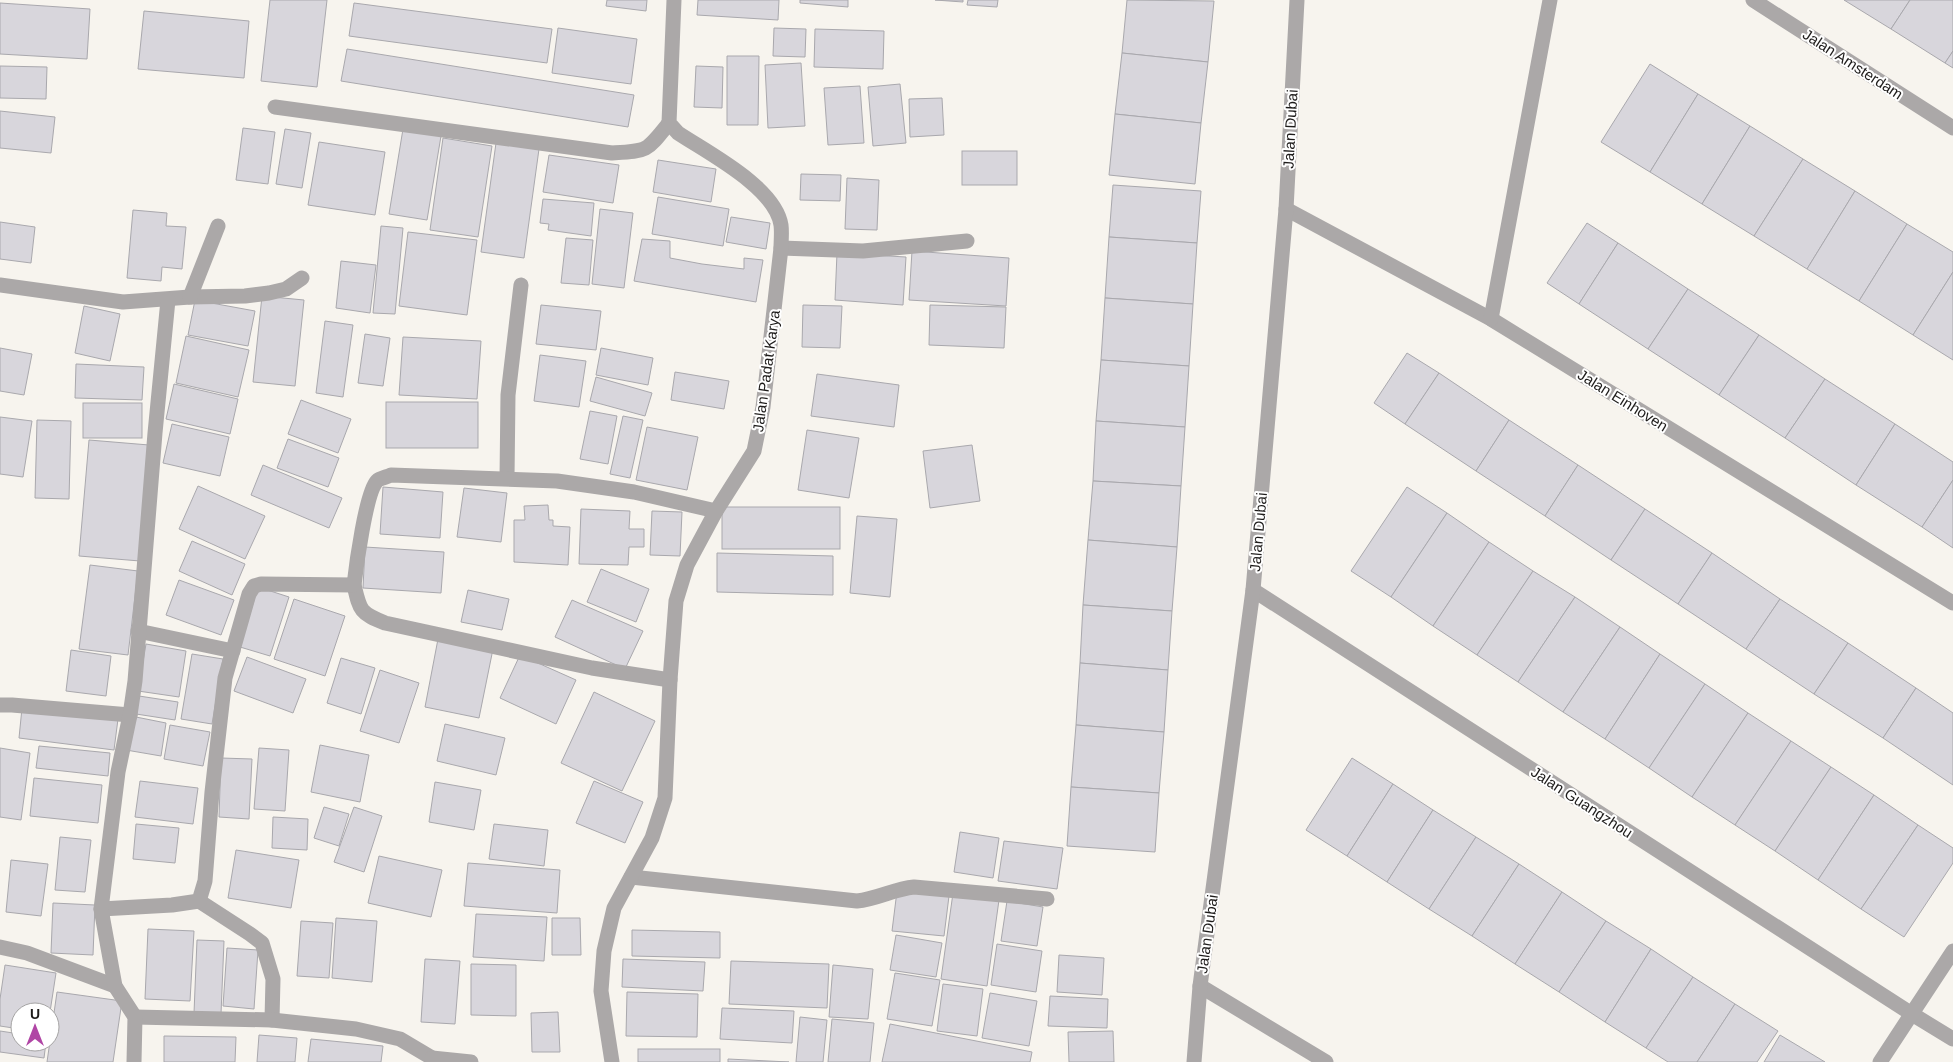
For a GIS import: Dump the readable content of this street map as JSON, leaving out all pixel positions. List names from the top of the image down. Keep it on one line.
{"streets":{"street":["Jalan Amsterdam","Jalan Dubai","Jalan Padat Karya","Jalan Einhoven","Jalan Guangzhou"]},"crossings":[["Jalan Dubai","Jalan Einhoven"],["Jalan Dubai","Jalan Guangzhou"]],"north":"top"}
